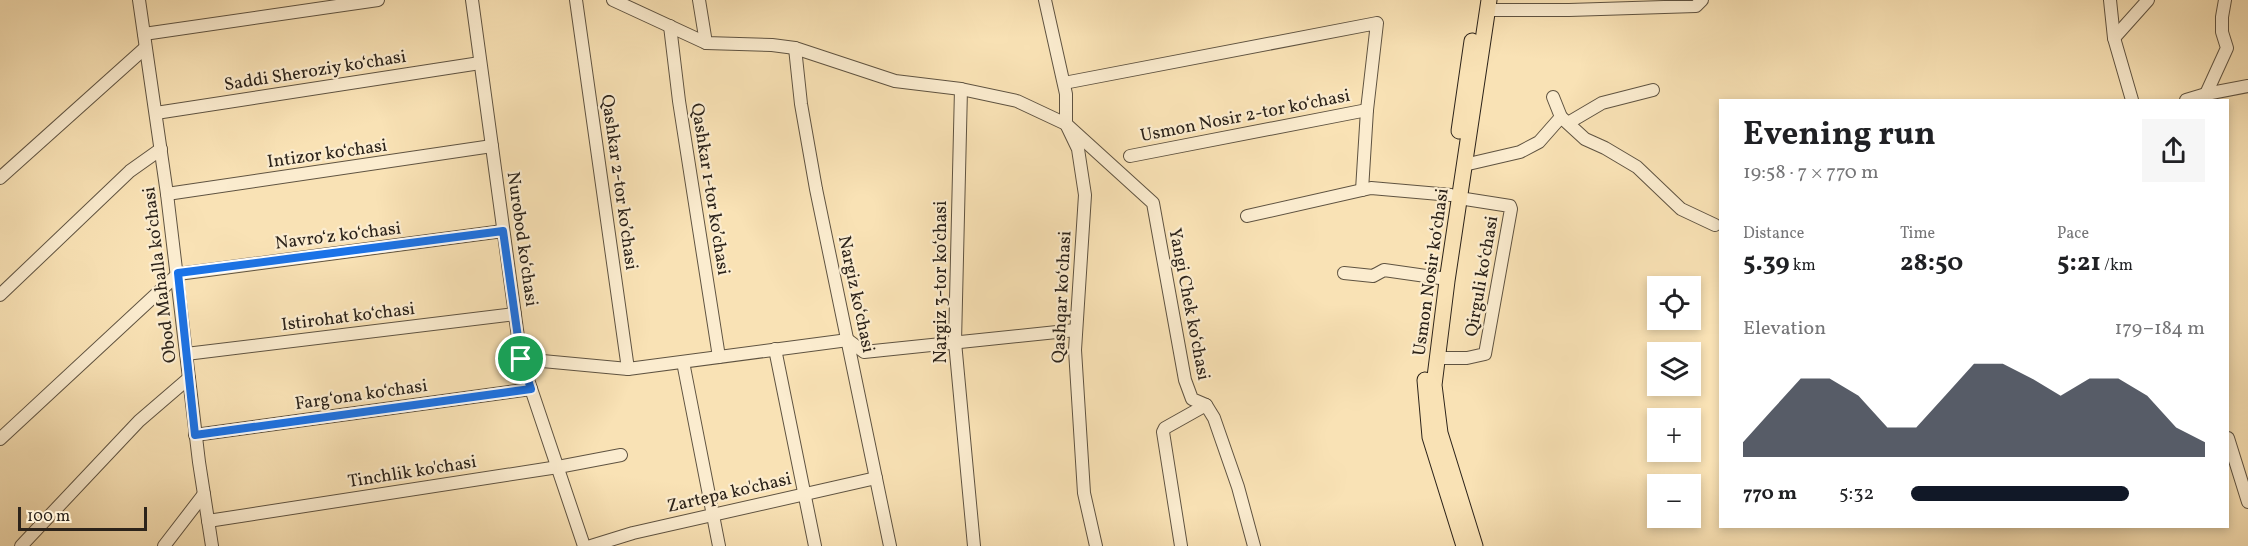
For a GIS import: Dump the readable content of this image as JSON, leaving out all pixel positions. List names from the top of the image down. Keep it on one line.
{"streets":{"main road":["Usmon Nosir ko‘chasi"],"street":["Saddi Sheroziy koʻchasi","Usmon Nosir 2-tor koʻchasi","Intizor koʻchasi","Qashkar 2-tor koʼchasi","Qashkar 1-tor koʼchasi","Navro‘z ko‘chasi","Nurobod koʻchasi","Obod Mahalla ko‘chasi","Qirguli koʻchasi","Nargiz 3-tor koʻchasi","Nargiz koʻchasi","Qashqar koʻchasi","Yangi Chek koʻchasi","Istirohat ko‘chasi","Farg‘ona ko‘chasi","Tinchlik ko'chasi","Zartepa ko'chasi"]},"crossings":[["Saddi Sheroziy koʻchasi","Nurobod koʻchasi"],["Saddi Sheroziy koʻchasi","Obod Mahalla ko‘chasi"],["Intizor koʻchasi","Nurobod koʻchasi"],["Intizor koʻchasi","Obod Mahalla ko‘chasi"],["Navro‘z ko‘chasi","Nurobod koʻchasi"],["Navro‘z ko‘chasi","Obod Mahalla ko‘chasi"],["Nurobod koʻchasi","Istirohat ko‘chasi"],["Nurobod koʻchasi","Farg‘ona ko‘chasi"],["Nurobod koʻchasi","Tinchlik ko'chasi"],["Usmon Nosir ko‘chasi","Qirguli koʻchasi"],["Obod Mahalla ko‘chasi","Istirohat ko‘chasi"],["Obod Mahalla ko‘chasi","Farg‘ona ko‘chasi"],["Obod Mahalla ko‘chasi","Tinchlik ko'chasi"],["Nargiz 3-tor koʻchasi","Yangi Chek koʻchasi"],["Nargiz koʻchasi","Yangi Chek koʻchasi"],["Nargiz koʻchasi","Zartepa ko'chasi"],["Qashqar koʻchasi","Yangi Chek koʻchasi"]],"scale_bar":"100 m","page":{"heading":["Evening run","19:58 · 7 × 770 m"],"stats":[["Distance","5.39 km"],["Time","28:50"],["Pace","5:21 /km"]],"map_buttons":["+","−"],"chart":["Elevation","179–184 m"],"list":[{"name":"770 m","note":"5:32"}],"scale":"100 m"}}
